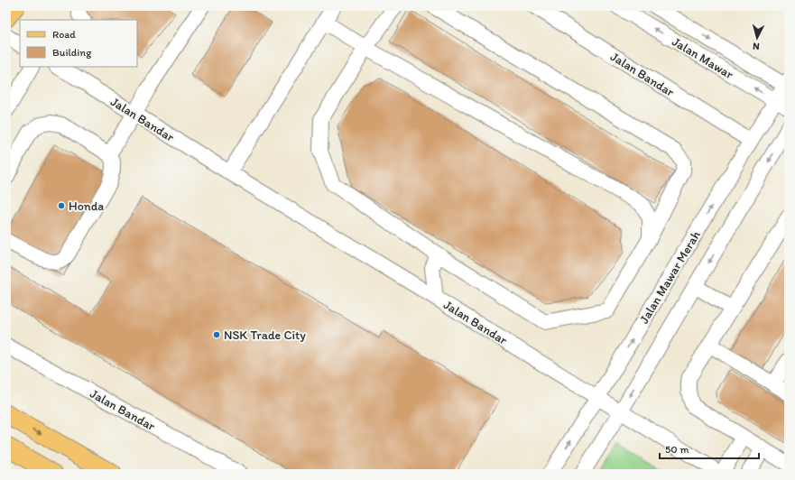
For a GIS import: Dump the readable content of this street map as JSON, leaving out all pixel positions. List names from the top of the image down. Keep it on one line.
{"streets":{"street":["Jalan Mawar","Jalan Bandar","Jalan Mawar Merah"]},"crossings":[["Jalan Mawar","Jalan Mawar Merah"],["Jalan Bandar","Jalan Mawar Merah"]],"places":["Honda","NSK Trade City"],"legend":["Road","Building"],"scale_bar":"50 m","north":"bottom"}
